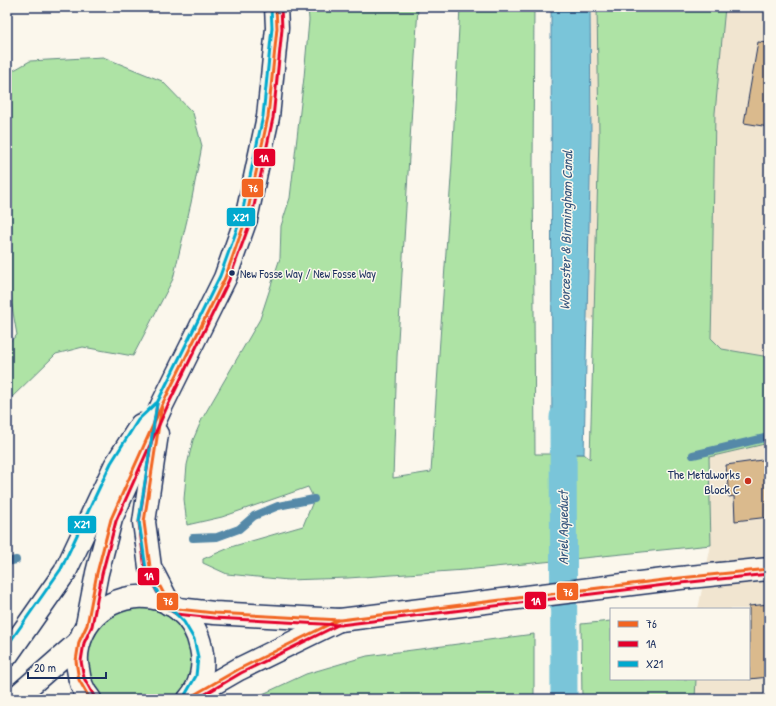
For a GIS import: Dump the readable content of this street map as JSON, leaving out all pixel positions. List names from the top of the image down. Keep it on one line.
{"water":["Worcester & Birmingham Canal","Ariel Aqueduct"],"places":["New Fosse Way / New Fosse Way","The Metalworks Block C"],"lines":["transit line 76","transit line 1A","transit line X21"],"legend":["76","1A","X21"],"scale_bar":"20 m"}
